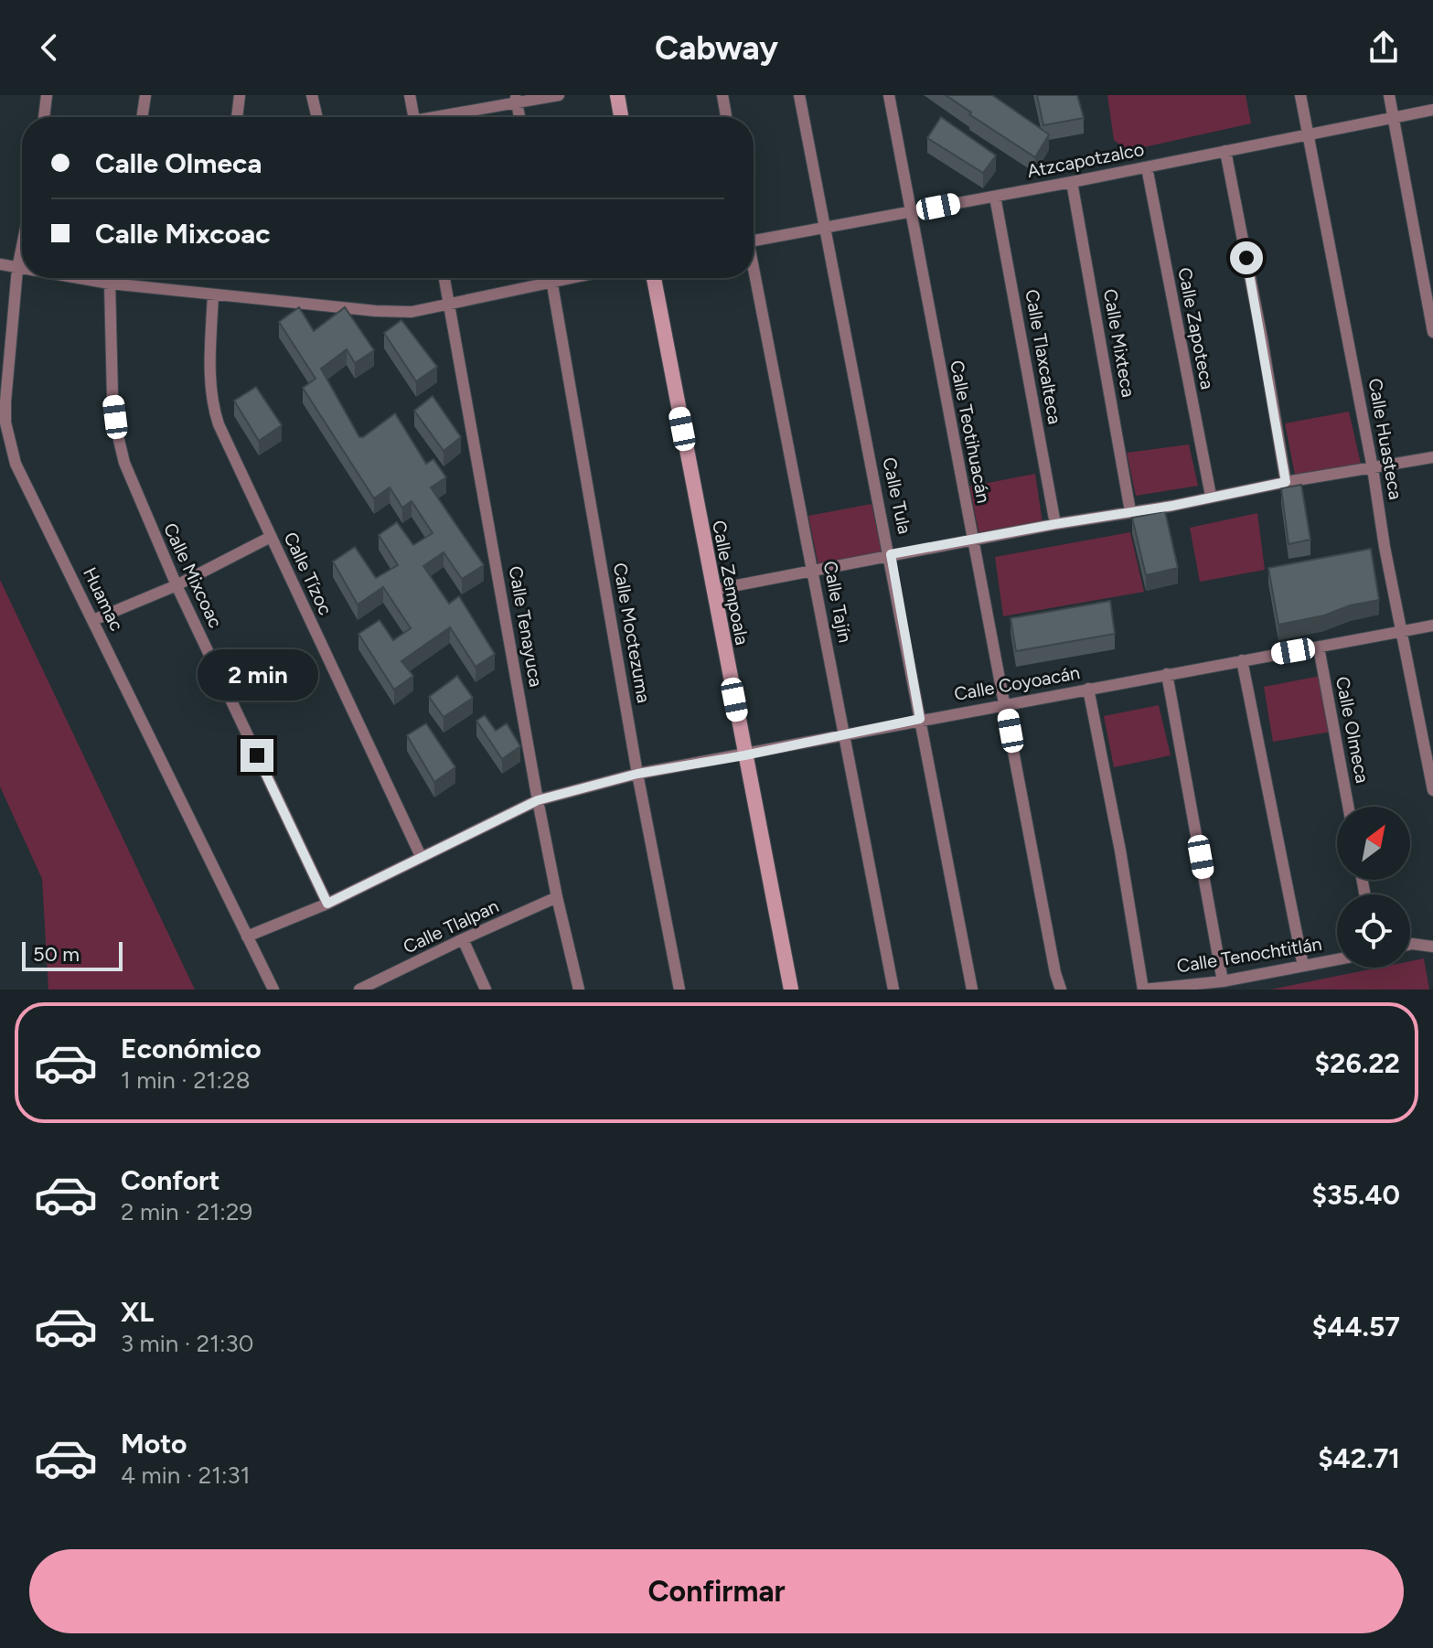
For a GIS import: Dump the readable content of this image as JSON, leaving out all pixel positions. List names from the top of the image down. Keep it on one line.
{"streets":{"street":["Atzcapotzalco","Calle Zapoteca","Calle Mixteca","Calle Tlaxcalteca","Calle Teotihuacán","Calle Huasteca","Calle Tula","Calle Tízoc","Calle Mixcoac","Calle Zempoala","Huamac","Calle Tajín","Calle Tenayuca","Calle Moctezuma","Calle Coyoacán","Calle Olmeca","Calle Tlalpan","Calle Tenochtitlán"]},"crossings":[["Atzcapotzalco","Calle Zapoteca"],["Atzcapotzalco","Calle Mixteca"],["Atzcapotzalco","Calle Tlaxcalteca"],["Atzcapotzalco","Calle Teotihuacán"],["Atzcapotzalco","Calle Huasteca"],["Atzcapotzalco","Calle Tula"],["Calle Teotihuacán","Calle Coyoacán"],["Calle Huasteca","Calle Coyoacán"],["Calle Tula","Calle Coyoacán"],["Calle Tízoc","Calle Coyoacán"],["Calle Mixcoac","Calle Coyoacán"],["Calle Zempoala","Calle Coyoacán"],["Huamac","Calle Coyoacán"],["Calle Tajín","Calle Coyoacán"],["Calle Tenayuca","Calle Coyoacán"],["Calle Tenayuca","Calle Tlalpan"],["Calle Moctezuma","Calle Coyoacán"],["Calle Coyoacán","Calle Olmeca"]],"scale_bar":"50 m","north":"top right","page":{"header":"Cabway","banner":["Calle Olmeca","Calle Mixcoac"],"bubble":"2 min","scale":"50 m","list":[{"name":"Económico","note":"1 min · 21:28","value":"$26.22"},{"name":"Confort","note":"2 min · 21:29","value":"$35.40"},{"name":"XL","note":"3 min · 21:30","value":"$44.57"},{"name":"Moto","note":"4 min · 21:31","value":"$42.71"}],"buttons":"Confirmar"}}
